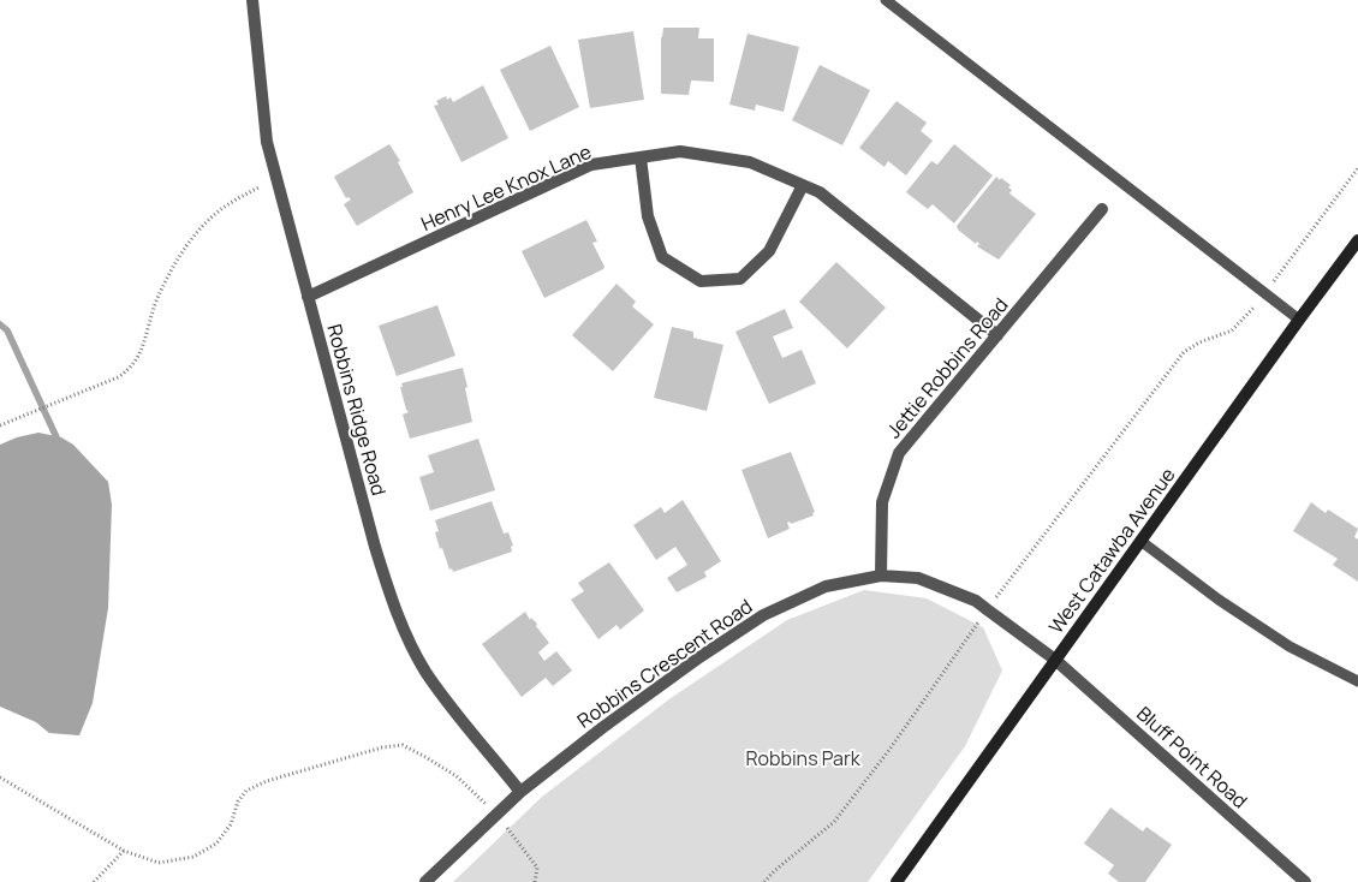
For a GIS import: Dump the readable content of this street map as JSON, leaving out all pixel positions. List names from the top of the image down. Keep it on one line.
{"streets":{"main road":["West Catawba Avenue"],"street":["Henry Lee Knox Lane","Jettie Robbins Road","Robbins Ridge Road","Robbins Crescent Road","Bluff Point Road"]},"crossings":[["Henry Lee Knox Lane","Jettie Robbins Road"],["Henry Lee Knox Lane","Robbins Ridge Road"],["Jettie Robbins Road","Robbins Crescent Road"],["Robbins Ridge Road","Robbins Crescent Road"],["West Catawba Avenue","Robbins Crescent Road"],["West Catawba Avenue","Bluff Point Road"],["Robbins Crescent Road","Bluff Point Road"]],"parks":["Robbins Park"]}
